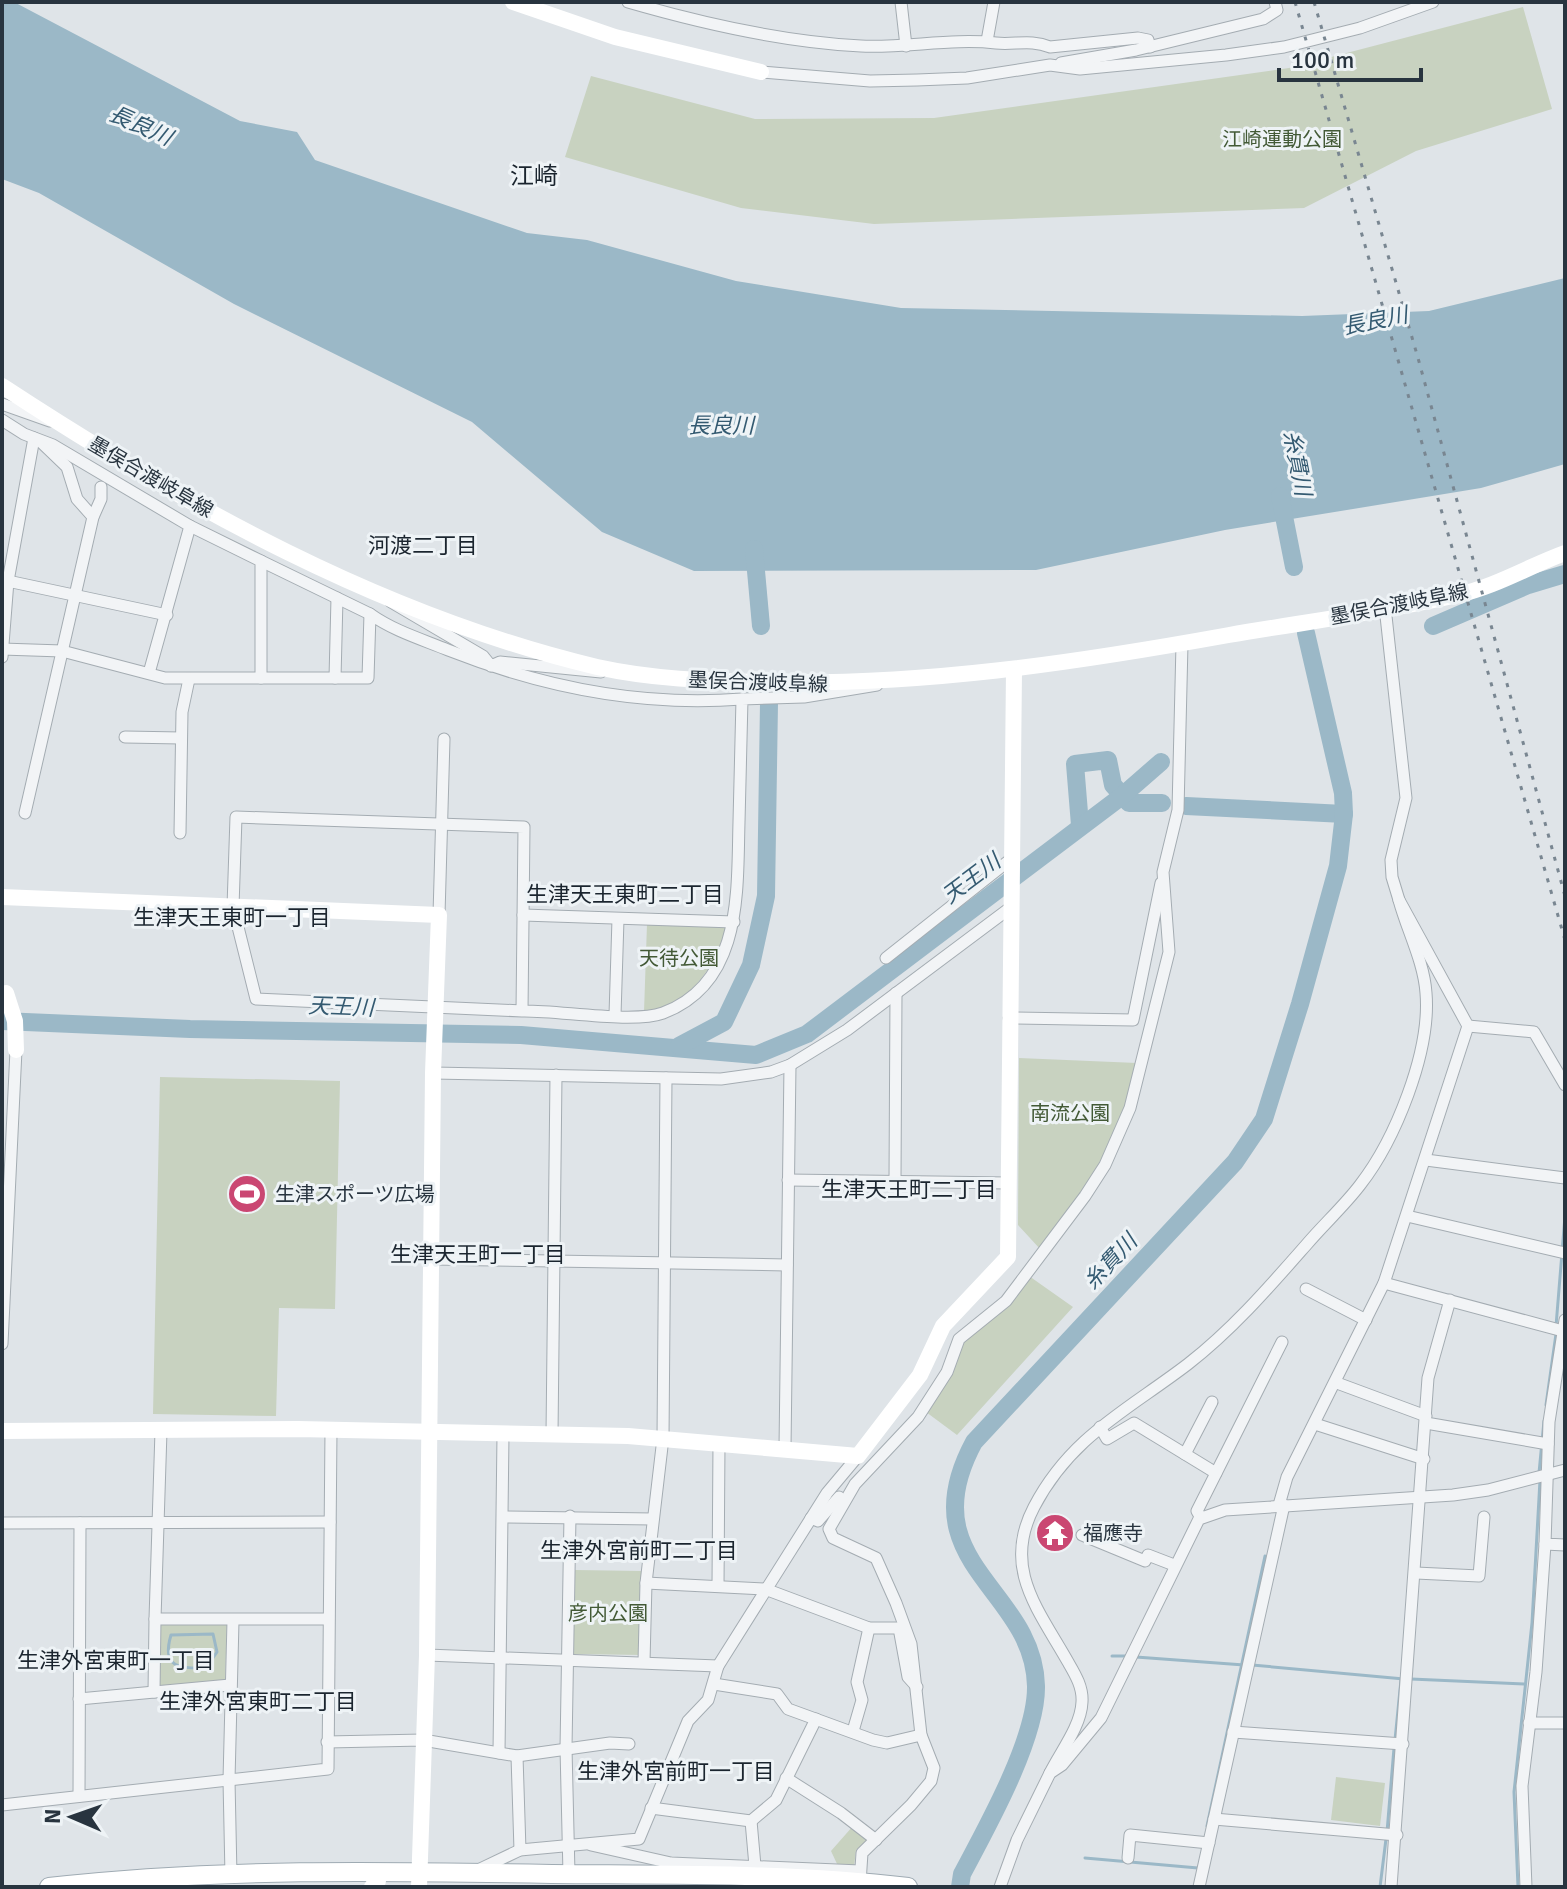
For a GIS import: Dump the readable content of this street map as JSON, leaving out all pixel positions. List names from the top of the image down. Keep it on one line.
{"streets":{"street":["墨俣合渡岐阜線"]},"districts":["江崎","河渡二丁目","生津天王東町二丁目","生津天王東町一丁目","生津天王町二丁目","生津天王町一丁目","生津外宮前町二丁目","生津外宮東町一丁目","生津外宮東町二丁目","生津外宮前町一丁目"],"water":["長良川","糸貫川","天王川"],"parks":["江崎運動公園","天待公園","南流公園","彦内公園"],"places":{"sports":["生津スポーツ広場"],"temple":["福應寺"]},"scale_bar":"100 m","north":"left"}
